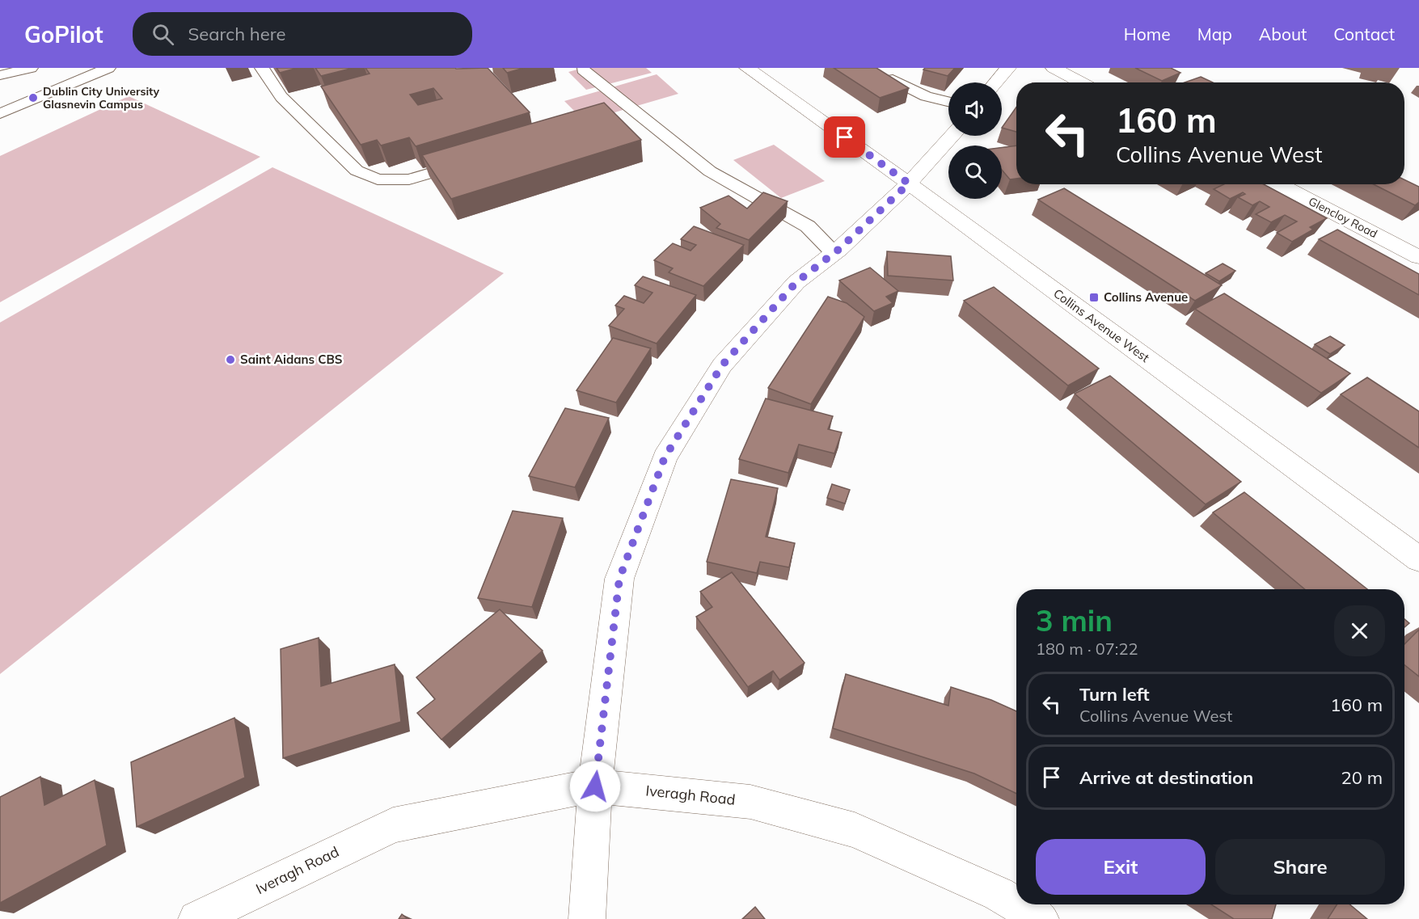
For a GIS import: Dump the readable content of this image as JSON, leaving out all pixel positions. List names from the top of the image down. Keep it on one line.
{"streets":{"street":["Glencloy Road","Collins Avenue West","Iveragh Road"]},"places":{"other":["Dublin City University Glasnevin Campus","Saint Aidans CBS"],"transit":["Collins Avenue"]},"page":{"header":"GoPilot","search":"Search here","nav":["Home","Map","About","Contact"],"turn":["160 m","Collins Avenue West"],"heading":["3 min","180 m · 07:22"],"list":[{"name":"Turn left","note":"Collins Avenue West","value":"160 m"},{"name":"Arrive at destination","value":"20 m"}],"buttons":["Exit","Share"]}}
